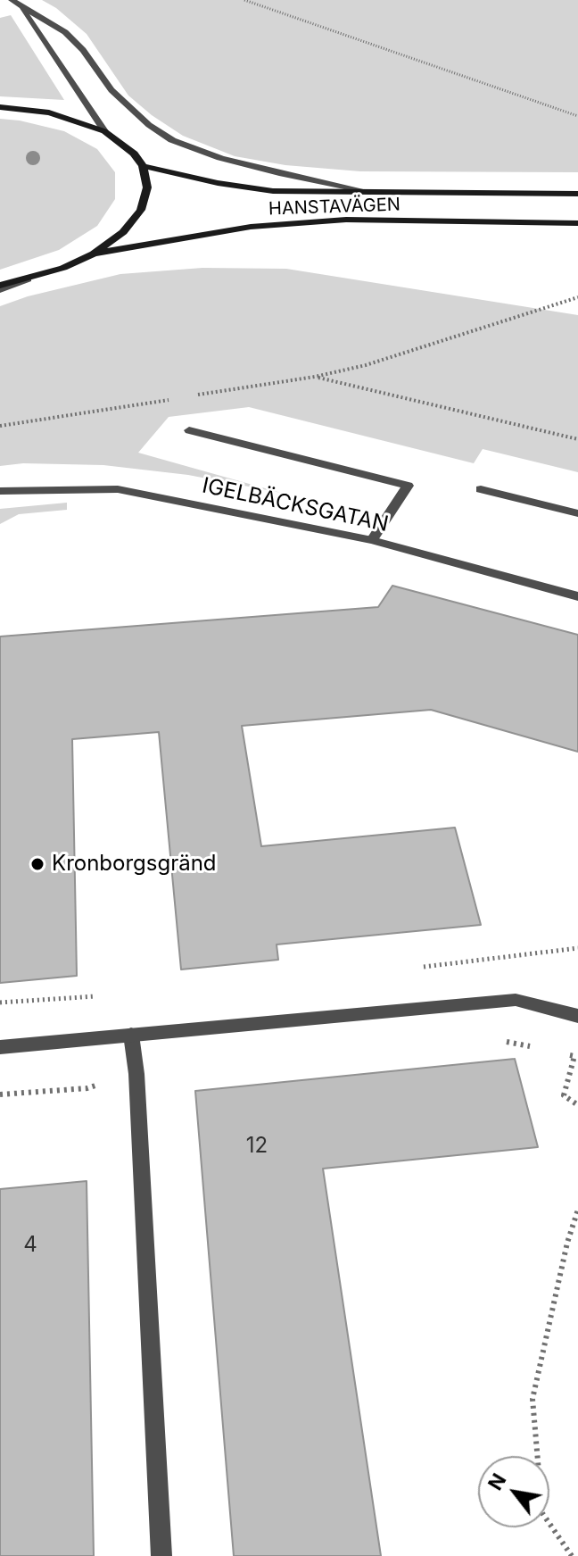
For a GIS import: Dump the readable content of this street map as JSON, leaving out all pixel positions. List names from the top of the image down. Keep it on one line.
{"streets":{"main road":["HANSTAVÄGEN"],"street":["IGELBÄCKSGATAN"]},"places":["Kronborgsgränd"],"house_numbers":["12","4"],"north":"top left"}
